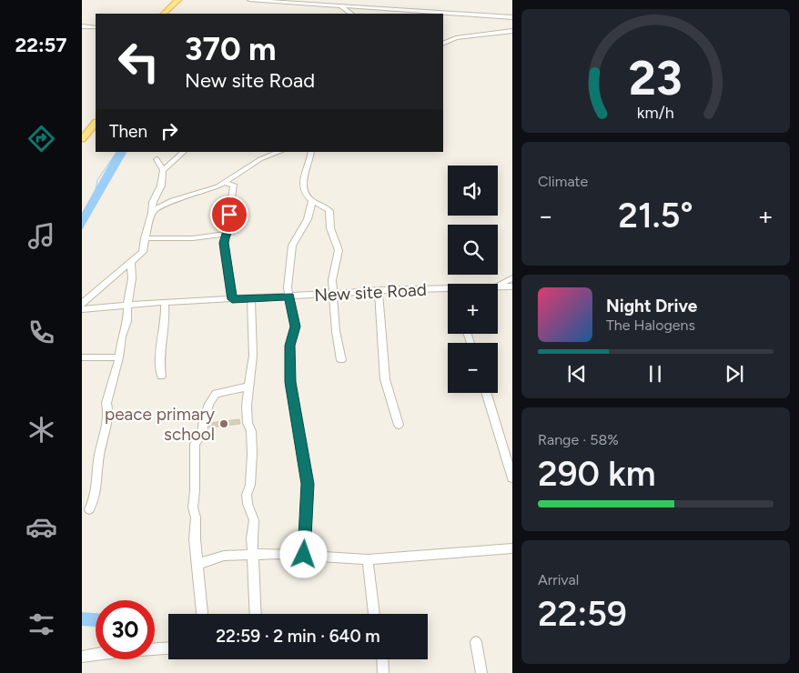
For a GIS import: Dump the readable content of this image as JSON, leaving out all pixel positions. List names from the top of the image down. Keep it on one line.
{"streets":{"street":["New site Road"]},"places":["peace primary school"],"page":{"tabs":"22:57","turn":["370 m","New site Road"],"then":"Then","tile":["Climate",["Range · 58%","290 km"],["Arrival","22:59"]],"map_buttons":["+","−"],"heat":["−","21.5°","+"],"song":["Night Drive","The Halogens"],"limit":"30","trip":"22:59 · 2 min · 640 m","gauge":["23","km/h"]}}
